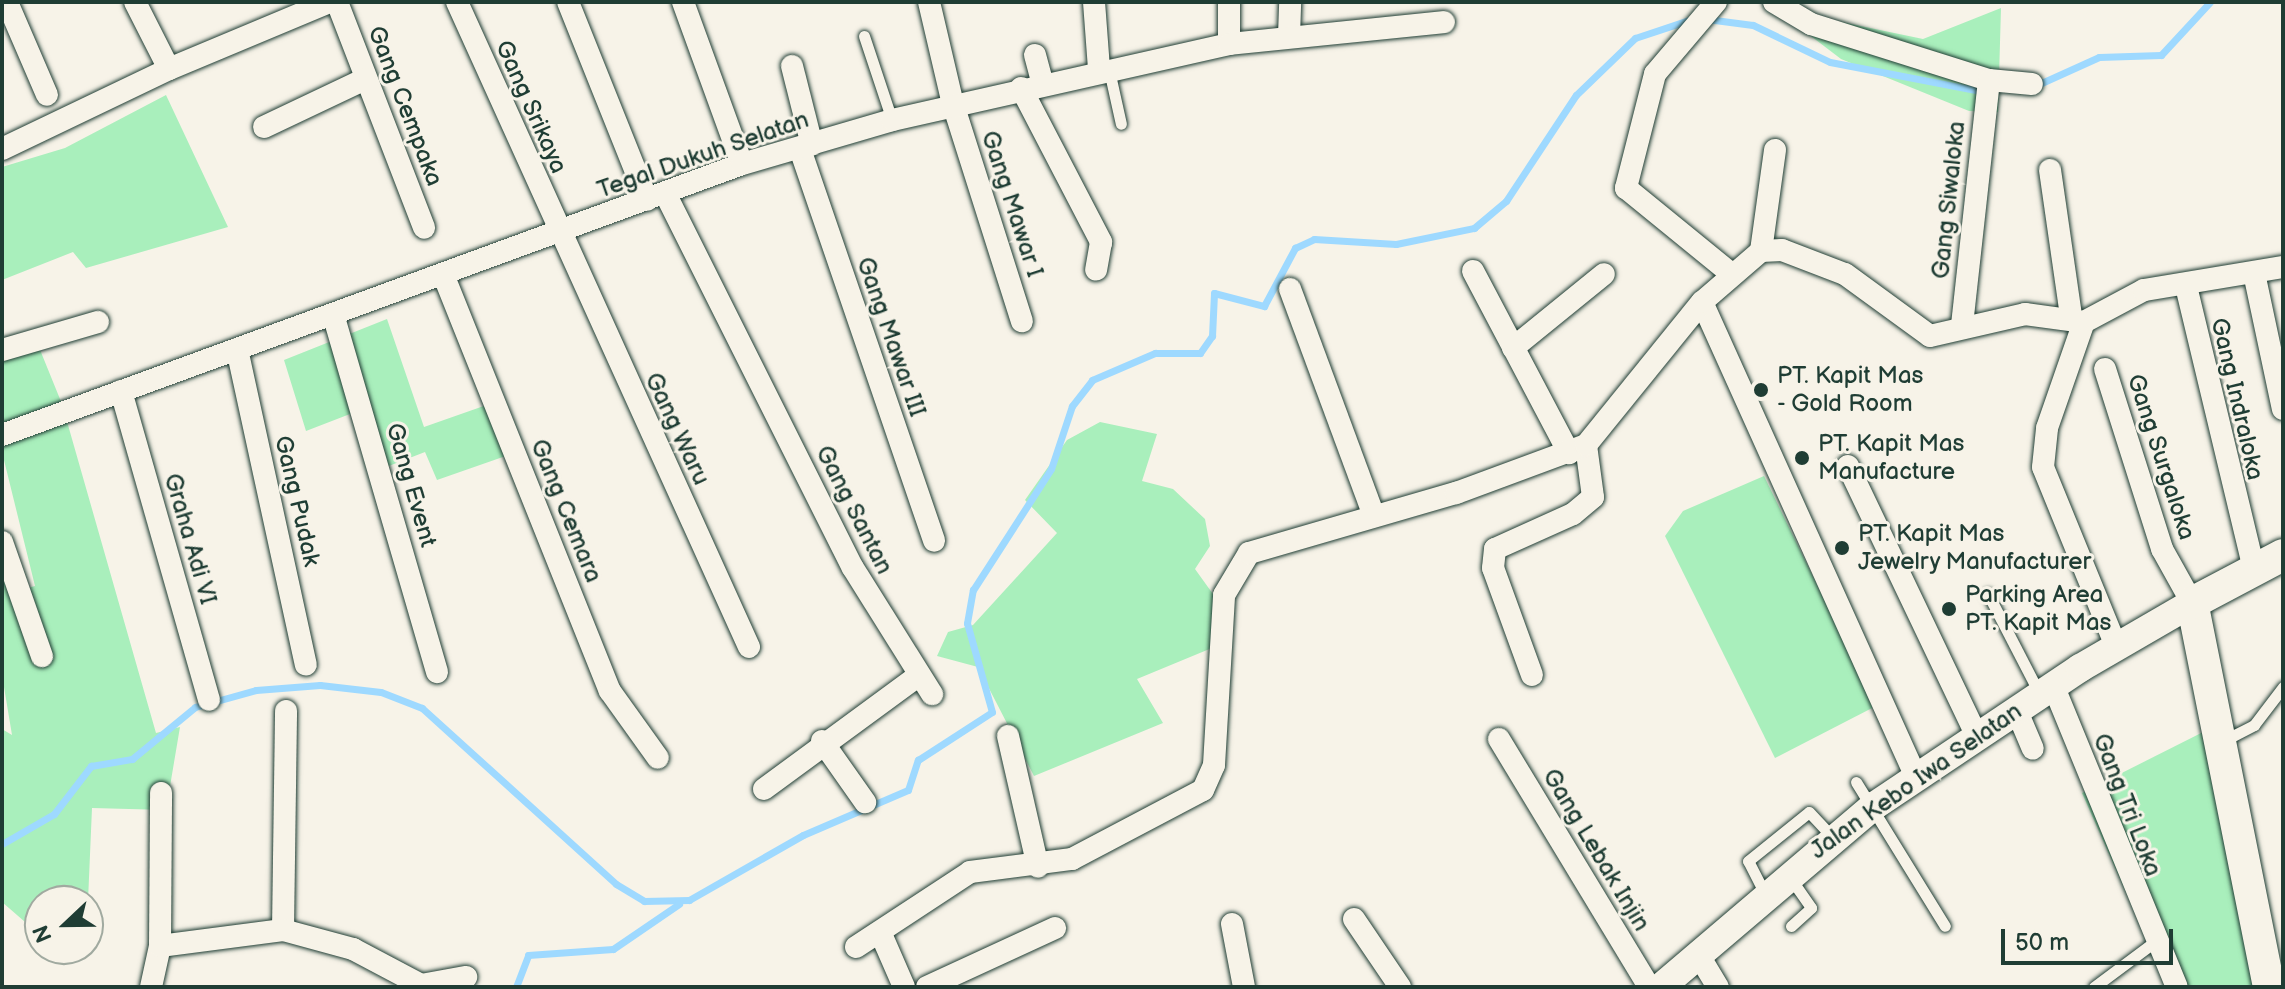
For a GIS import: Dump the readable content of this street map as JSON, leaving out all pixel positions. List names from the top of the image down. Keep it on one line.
{"streets":{"street":["Gang Cempaka","Gang Srikaya","Tegal Dukuh Selatan","Gang Siwaloka","Gang Mawar I","Gang Mawar III","Gang Indraloka","Gang Waru","Gang Surgaloka","Gang Event","Gang Pudak","Gang Santan","Gang Cemara","Graha Adi VI","Jalan Kebo Iwa Selatan","Gang Tri Loka","Gang Lebak Injin"]},"crossings":[["Gang Srikaya","Tegal Dukuh Selatan"],["Gang Srikaya","Gang Waru"],["Tegal Dukuh Selatan","Gang Mawar I"],["Tegal Dukuh Selatan","Gang Mawar III"],["Tegal Dukuh Selatan","Gang Waru"],["Tegal Dukuh Selatan","Gang Event"],["Tegal Dukuh Selatan","Gang Pudak"],["Tegal Dukuh Selatan","Gang Santan"],["Tegal Dukuh Selatan","Gang Cemara"],["Tegal Dukuh Selatan","Graha Adi VI"],["Gang Surgaloka","Jalan Kebo Iwa Selatan"],["Jalan Kebo Iwa Selatan","Gang Tri Loka"]],"places":["PT. Kapit Mas - Gold Room","PT. Kapit Mas Manufacture","PT. Kapit Mas Jewelry Manufacturer","Parking Area PT. Kapit Mas"],"scale_bar":"50 m","north":"left"}
